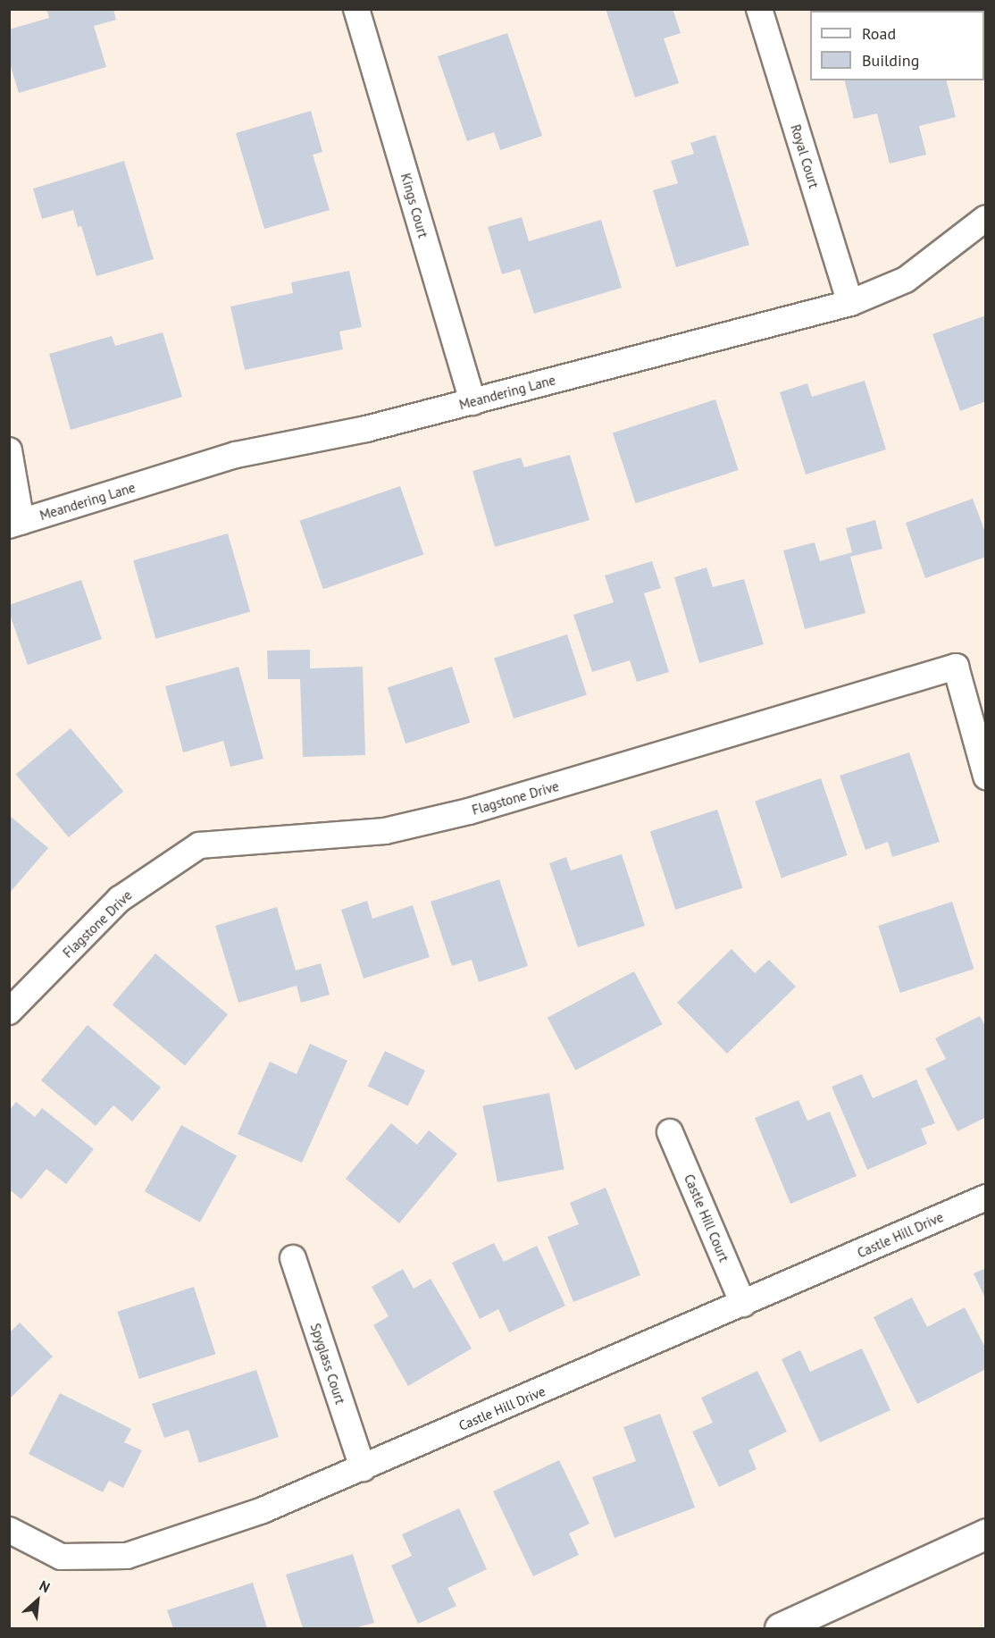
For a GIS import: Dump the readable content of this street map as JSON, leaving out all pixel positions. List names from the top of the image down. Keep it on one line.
{"streets":{"street":["Royal Court","Kings Court","Meandering Lane","Flagstone Drive","Castle Hill Court","Castle Hill Drive","Spyglass Court"]},"crossings":[["Royal Court","Meandering Lane"],["Kings Court","Meandering Lane"],["Castle Hill Court","Castle Hill Drive"],["Castle Hill Drive","Spyglass Court"]],"legend":["Road","Building"],"north":"top right"}
